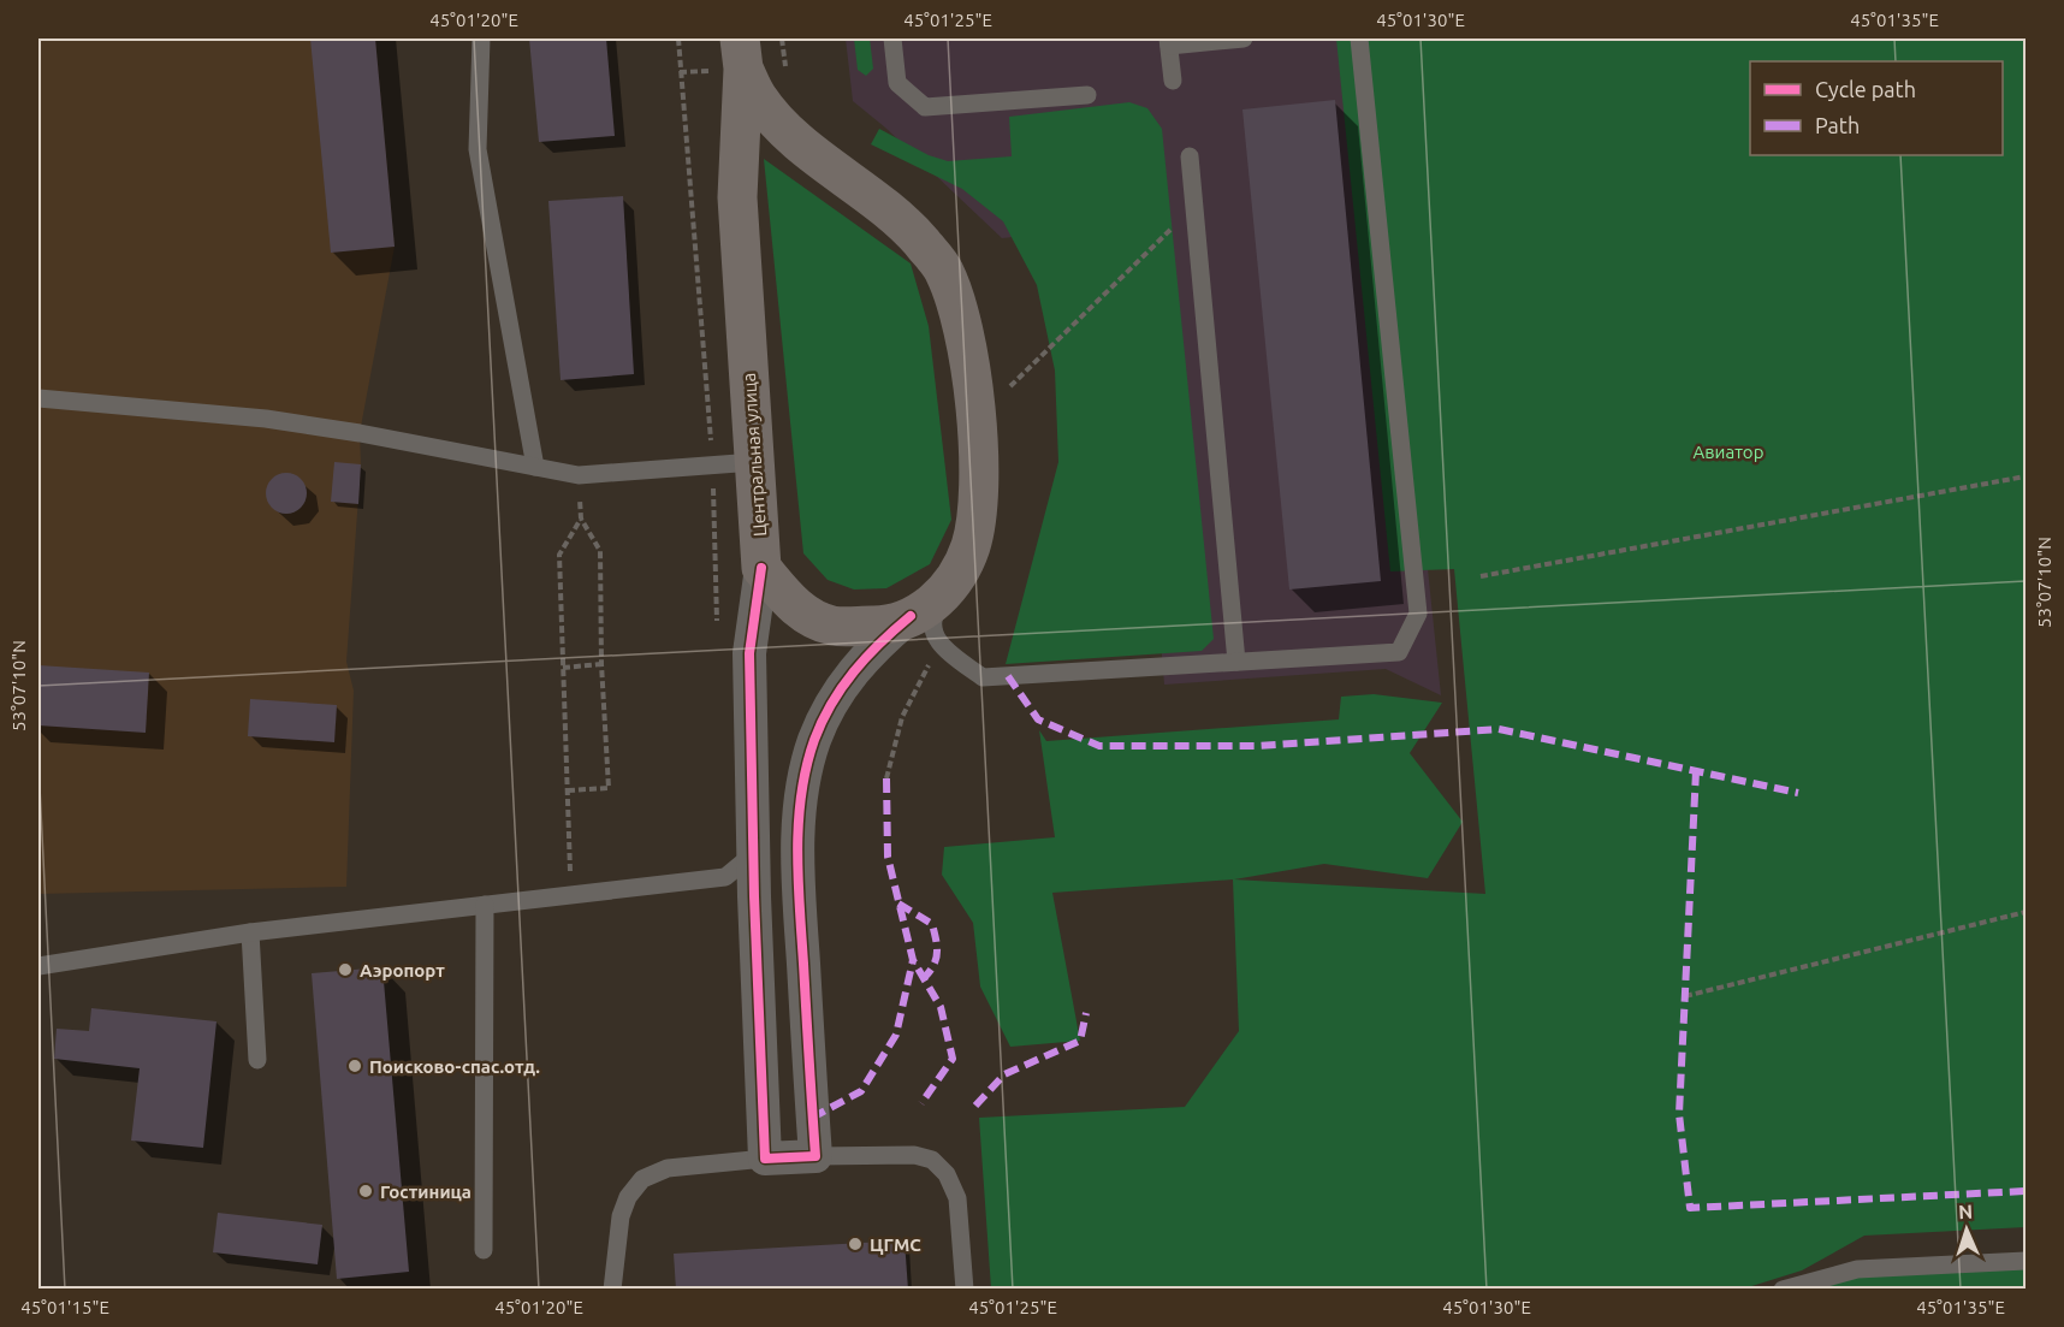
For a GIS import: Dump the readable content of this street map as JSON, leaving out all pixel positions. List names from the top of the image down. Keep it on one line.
{"streets":{"main road":["Центральная улица"]},"parks":["Авиатор"],"places":["Аэропорт","Поисково-спас.отд.","Гостиница","ЦГМС"],"legend":["Cycle path","Path"],"north":"top","coordinates":["45°01'20\"E","45°01'25\"E","45°01'30\"E","45°01'35\"E","53°07'10\"N","45°01'15\"E"]}
